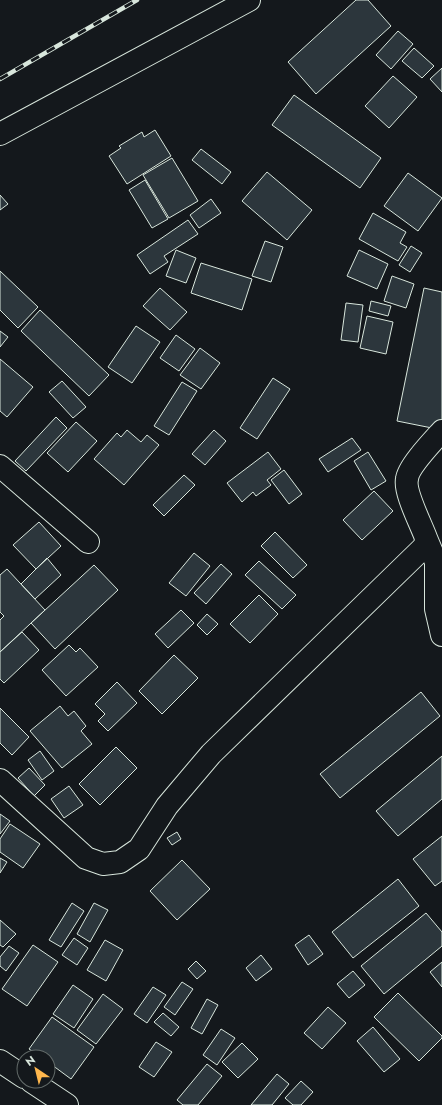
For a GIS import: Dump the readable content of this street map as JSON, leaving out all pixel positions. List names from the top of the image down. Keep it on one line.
{"north":"top left"}
